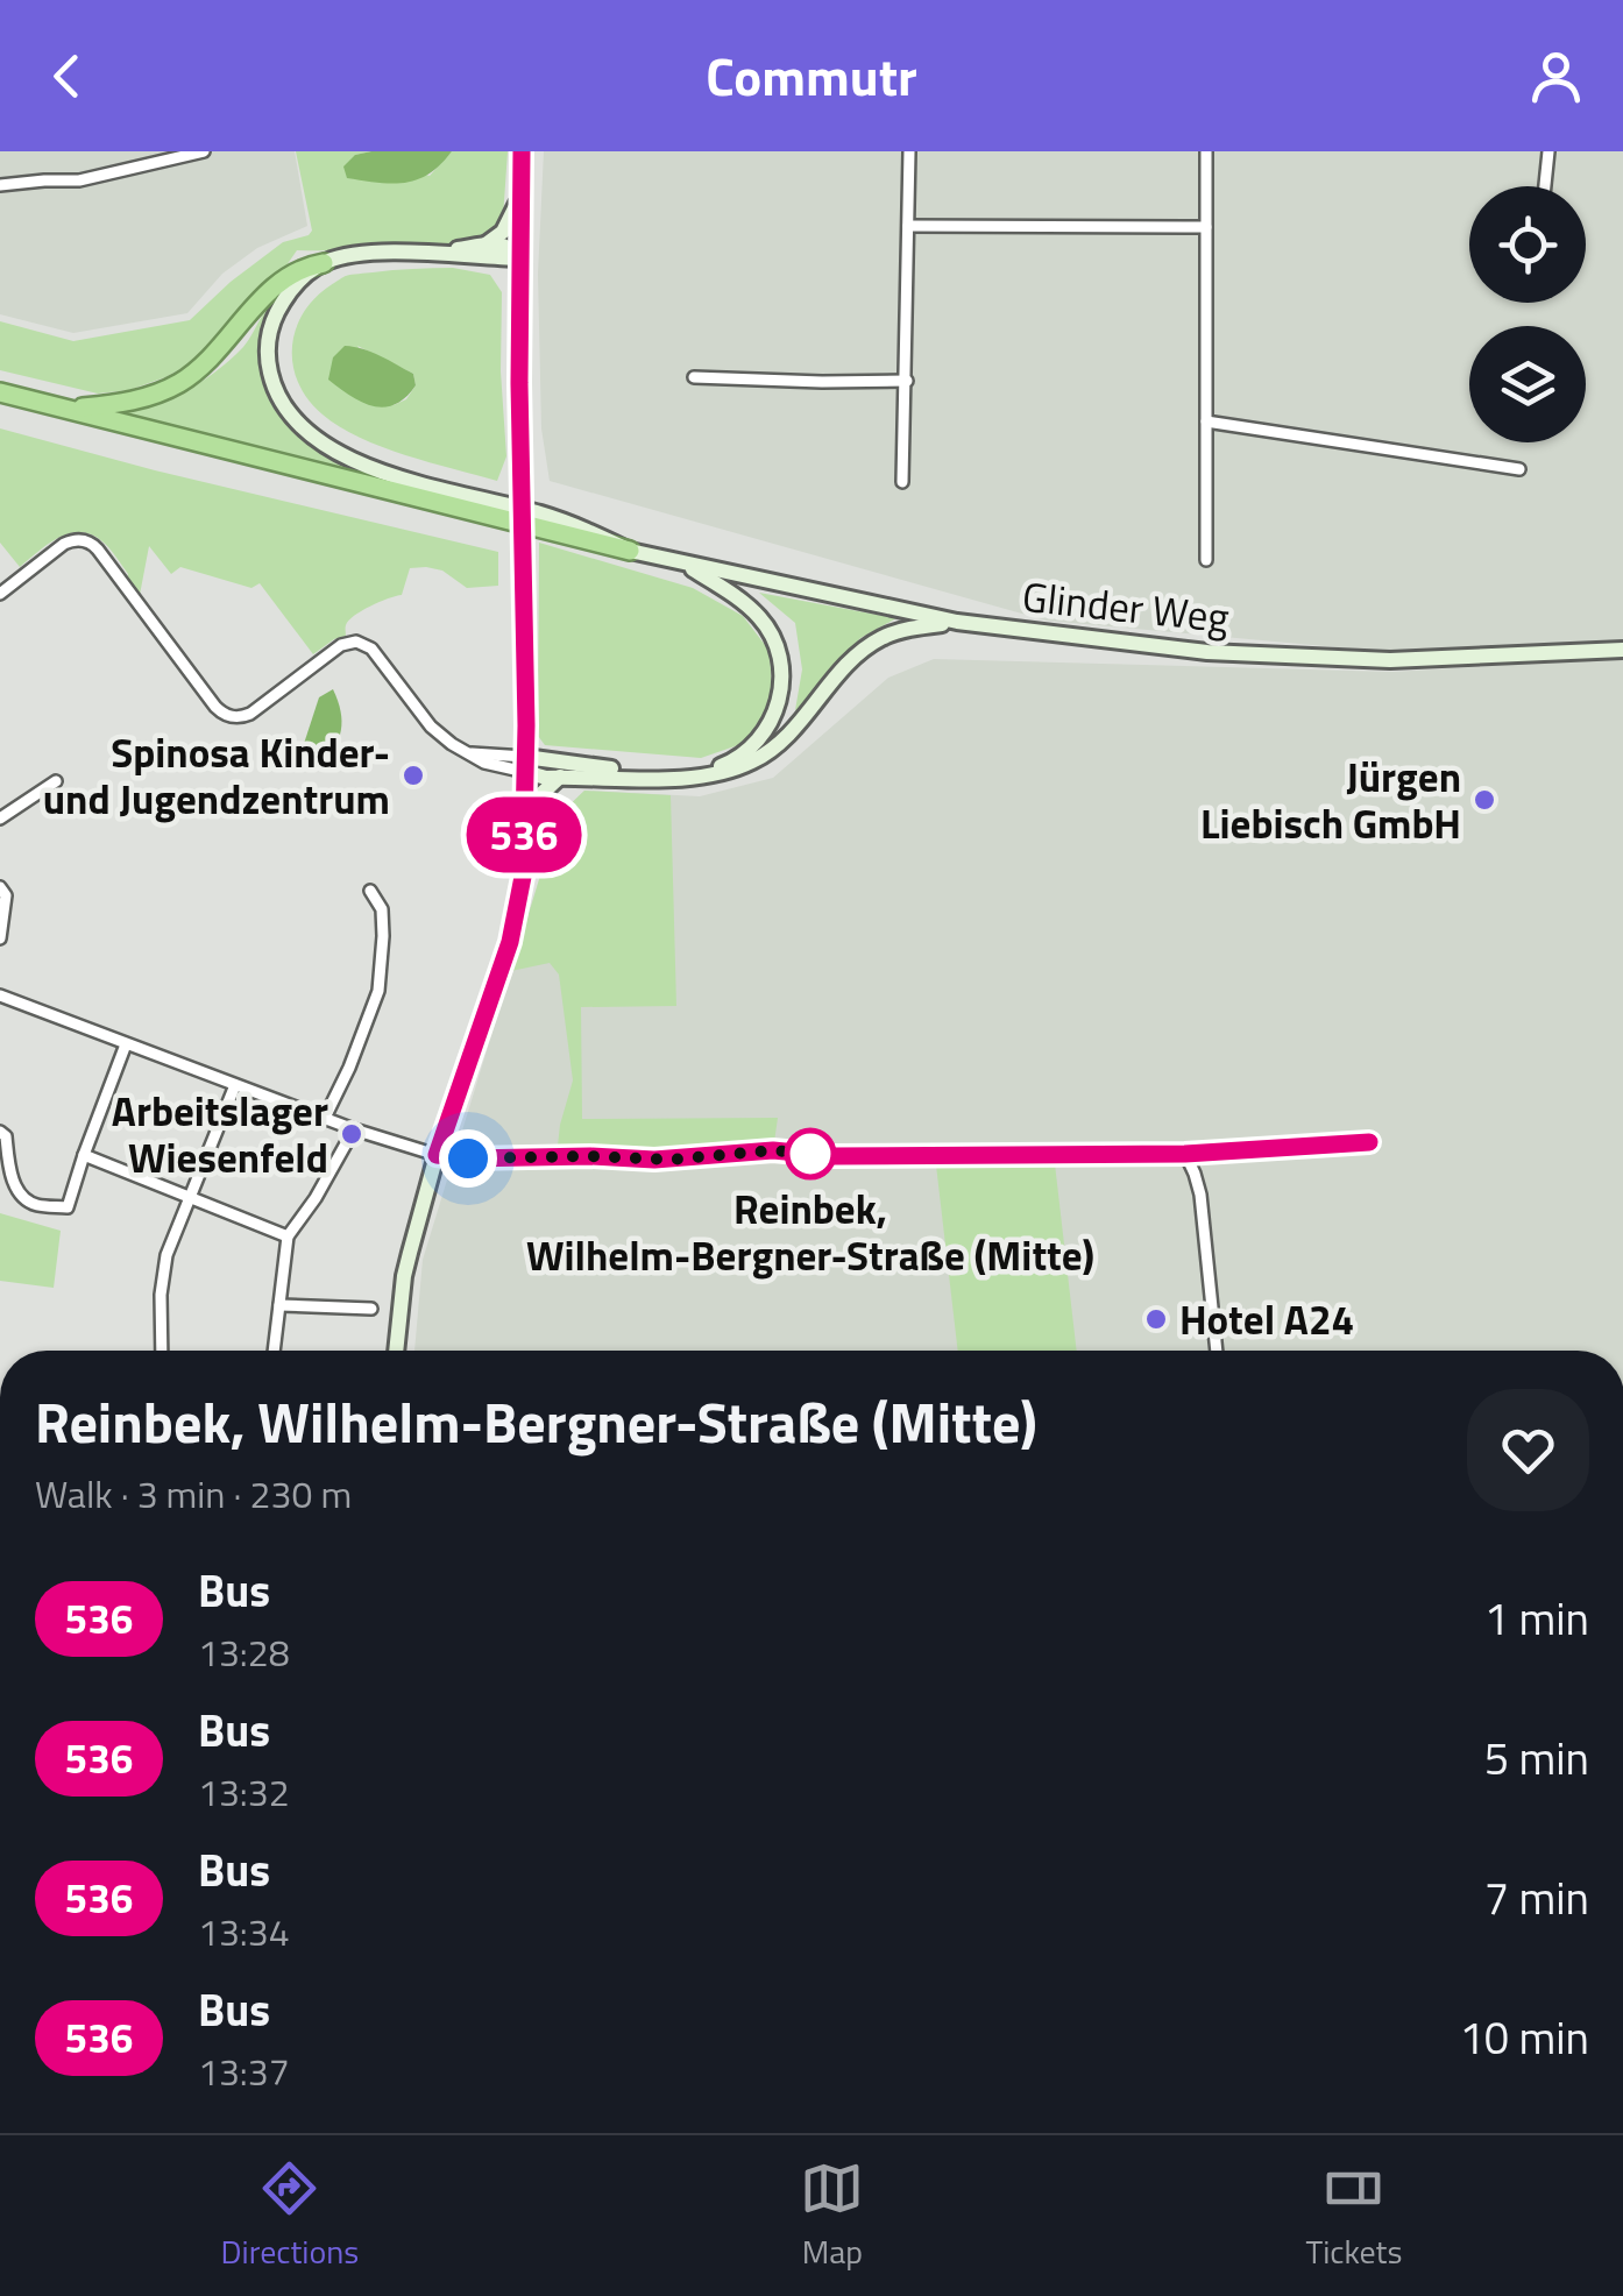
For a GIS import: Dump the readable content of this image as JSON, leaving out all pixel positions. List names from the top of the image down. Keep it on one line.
{"streets":{"main road":["Glinder Weg"]},"places":["Spinosa Kinder- und Jugendzentrum","Jürgen Liebisch GmbH","Arbeitslager Wiesenfeld","Reinbek, Wilhelm-Bergner-Straße (Mitte)","Hotel A24"],"lines":["bus line 536"],"page":{"header":"Commutr","on_map":"536","heading":["Reinbek, Wilhelm-Bergner-Straße (Mitte)","Walk · 3 min · 230 m"],"list":[{"mark":"536","name":"Bus","note":"13:28","value":"1 min"},{"mark":"536","name":"Bus","note":"13:32","value":"5 min"},{"mark":"536","name":"Bus","note":"13:34","value":"7 min"},{"mark":"536","name":"Bus","note":"13:37","value":"10 min"}],"tabs":["Directions","Map","Tickets"]}}
